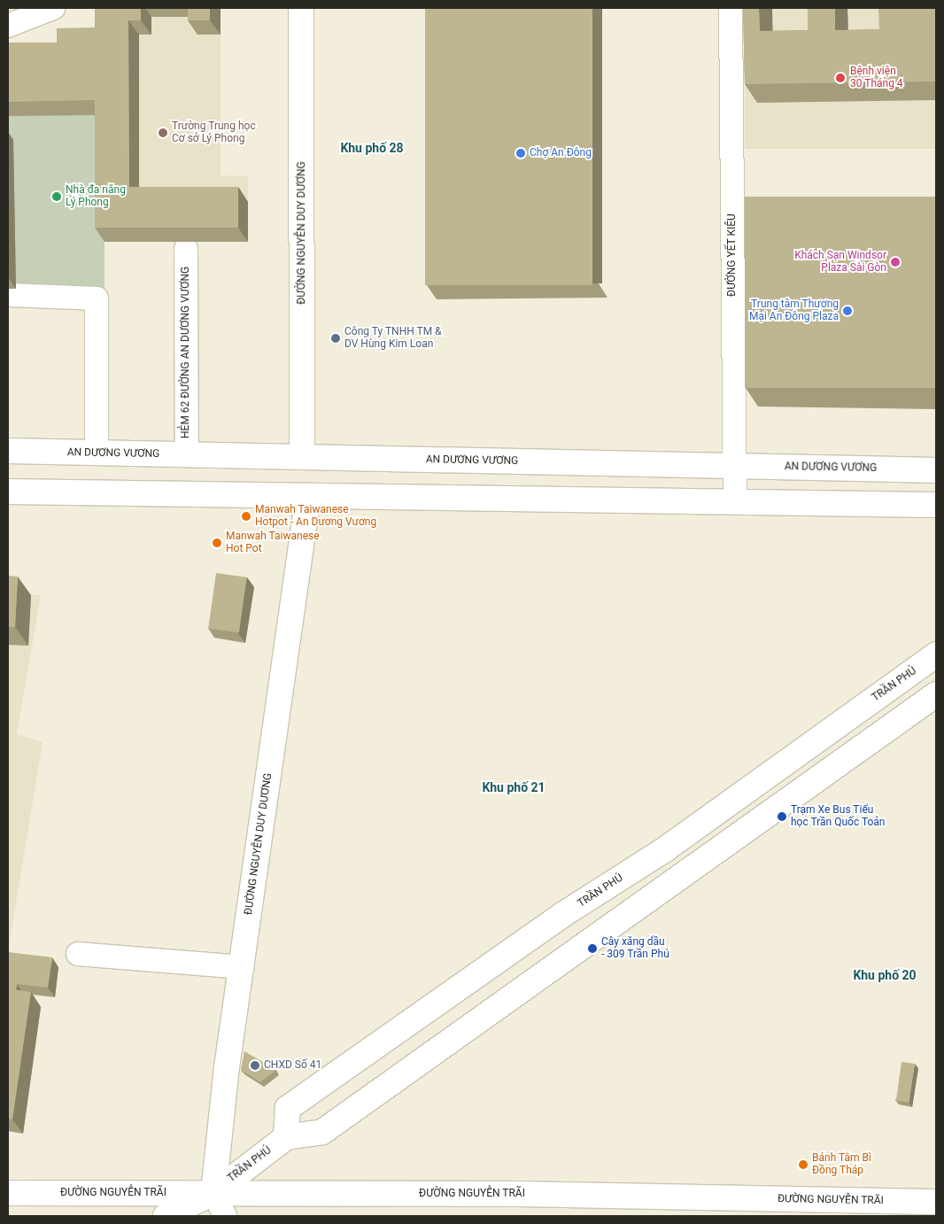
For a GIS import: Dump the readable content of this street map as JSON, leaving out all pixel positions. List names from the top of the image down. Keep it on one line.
{"streets":{"main road":["ĐƯỜNG NGUYỄN DUY DƯƠNG","AN DƯƠNG VƯƠNG","TRẦN PHÚ","ĐƯỜNG NGUYỄN TRÃI"],"street":["ĐƯỜNG YẾT KIÊU","HẺM 62 ĐƯỜNG AN DƯƠNG VƯƠNG"]},"crossings":[["ĐƯỜNG NGUYỄN DUY DƯƠNG","AN DƯƠNG VƯƠNG"],["ĐƯỜNG NGUYỄN DUY DƯƠNG","TRẦN PHÚ"],["ĐƯỜNG NGUYỄN DUY DƯƠNG","ĐƯỜNG NGUYỄN TRÃI"],["ĐƯỜNG YẾT KIÊU","AN DƯƠNG VƯƠNG"],["HẺM 62 ĐƯỜNG AN DƯƠNG VƯƠNG","AN DƯƠNG VƯƠNG"],["TRẦN PHÚ","ĐƯỜNG NGUYỄN TRÃI"]],"districts":["Khu phố 28","Khu phố 21","Khu phố 20"],"places":["Bệnh viện 30 Tháng 4","Trường Trung học Cơ sở Lý Phong","Chợ An Đông","Nhà đa năng Lý Phong","Khách Sạn Windsor Plaza Sài Gòn","Trung tâm Thương Mại An Đông Plaza","Công Ty TNHH TM & DV Hùng Kim Loan","Manwah Taiwanese Hotpot - An Dương Vương","Manwah Taiwanese Hot Pot","Trạm Xe Bus Tiểu học Trần Quốc Toản","Cây xăng dầu - 309 Trần Phú","CHXD Số 41","Bánh Tằm Bì Đồng Tháp"]}
